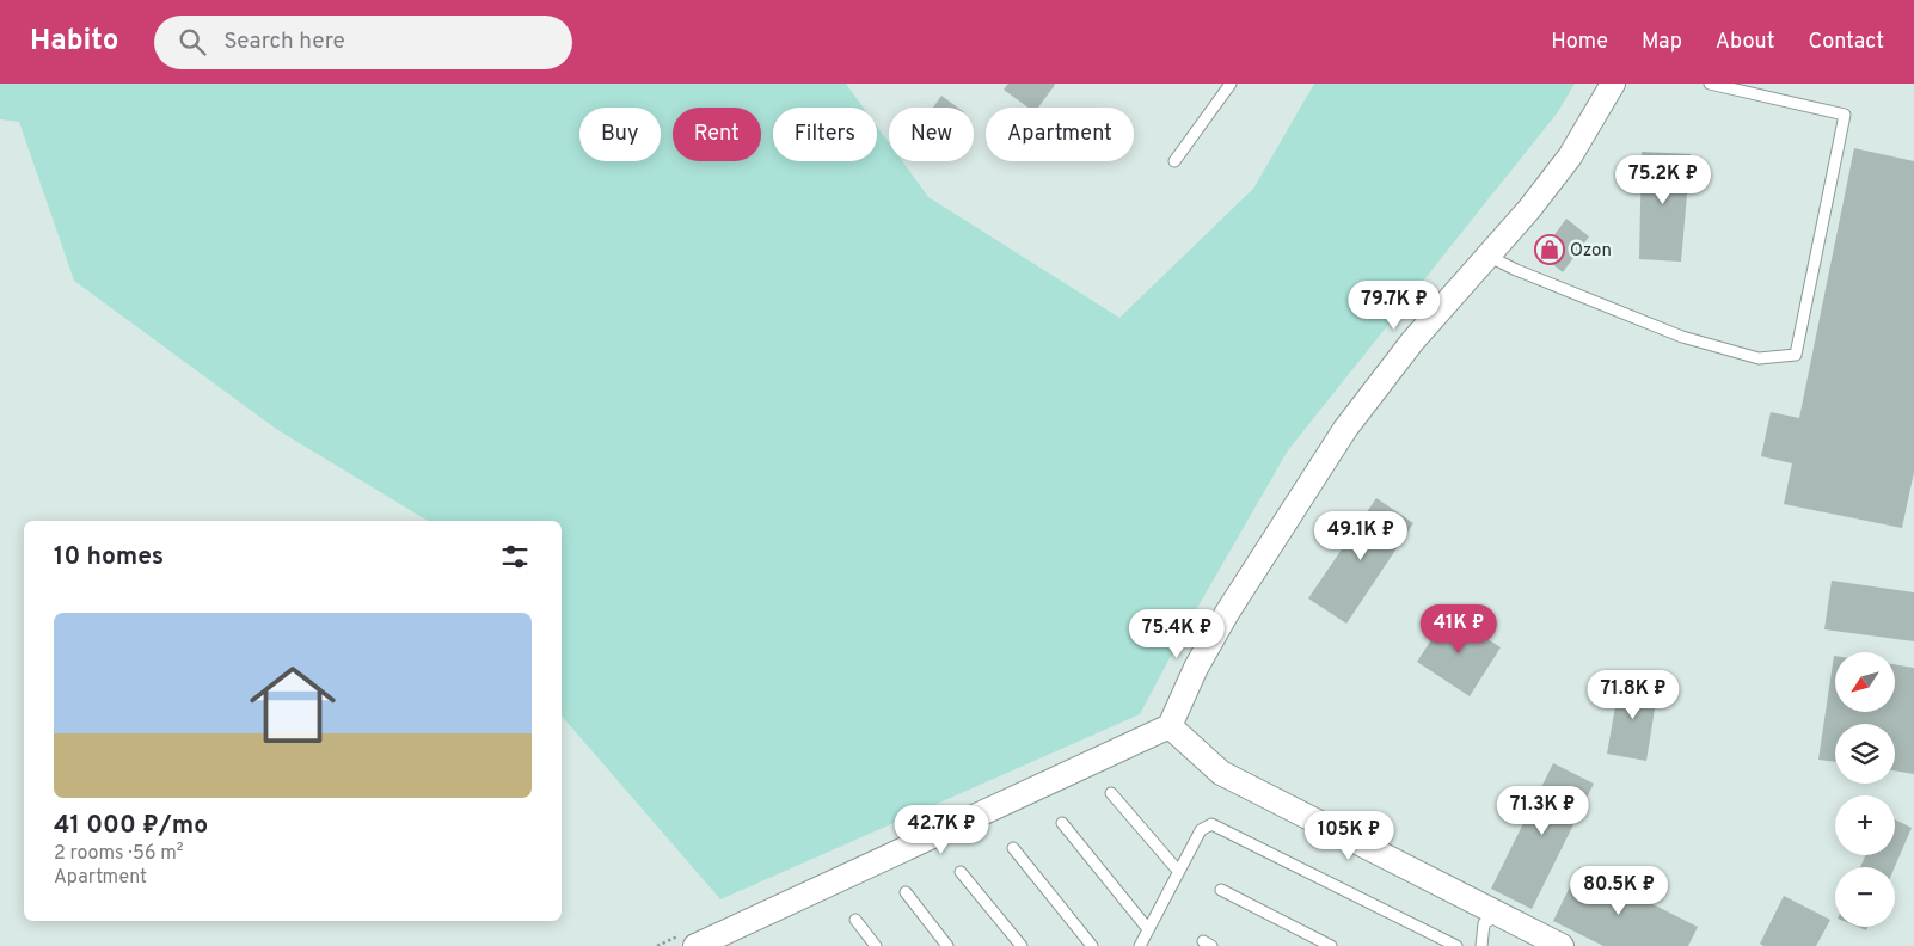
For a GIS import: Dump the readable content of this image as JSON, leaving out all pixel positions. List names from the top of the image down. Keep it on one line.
{"places":{"shop":["Ozon"]},"north":"bottom left","page":{"header":"Habito","search":"Search here","nav":["Home","Map","About","Contact"],"chip":["Buy","Rent","Filters","New","Apartment"],"price":["75.2K ₽","79.7K ₽","49.1K ₽","41K ₽","75.4K ₽","71.8K ₽","71.3K ₽","42.7K ₽","105K ₽","80.5K ₽"],"heading":"10 homes","list":[{"name":"41 000 ₽/mo","note":"2 rooms · 56 m² · Apartment"}],"map_buttons":["+","−"]}}
